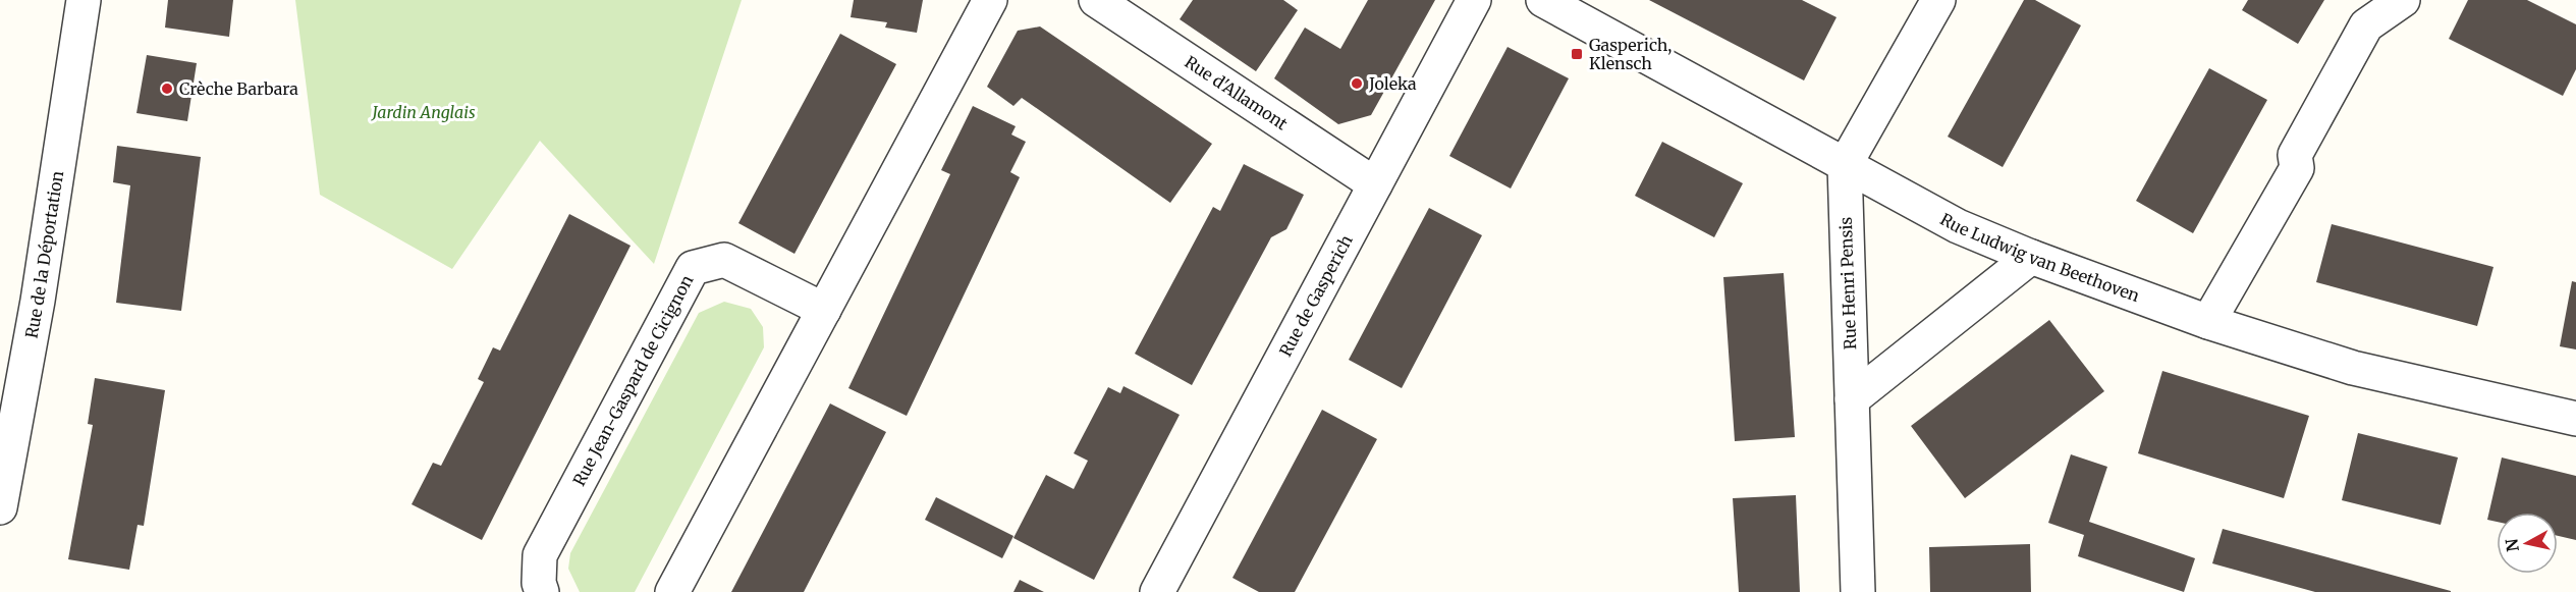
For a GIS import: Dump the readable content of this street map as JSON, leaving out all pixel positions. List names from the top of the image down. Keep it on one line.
{"streets":{"street":["Rue d'Allamont","Rue de la Déportation","Rue Ludwig van Beethoven","Rue Henri Pensis","Rue de Gasperich","Rue Jean-Gaspard de Cicignon"]},"crossings":[["Rue d'Allamont","Rue de Gasperich"],["Rue Ludwig van Beethoven","Rue Henri Pensis"]],"parks":["Jardin Anglais"],"places":{"transit":["Gasperich, Klensch"],"other":["Joleka","Crèche Barbara"]},"north":"left"}
